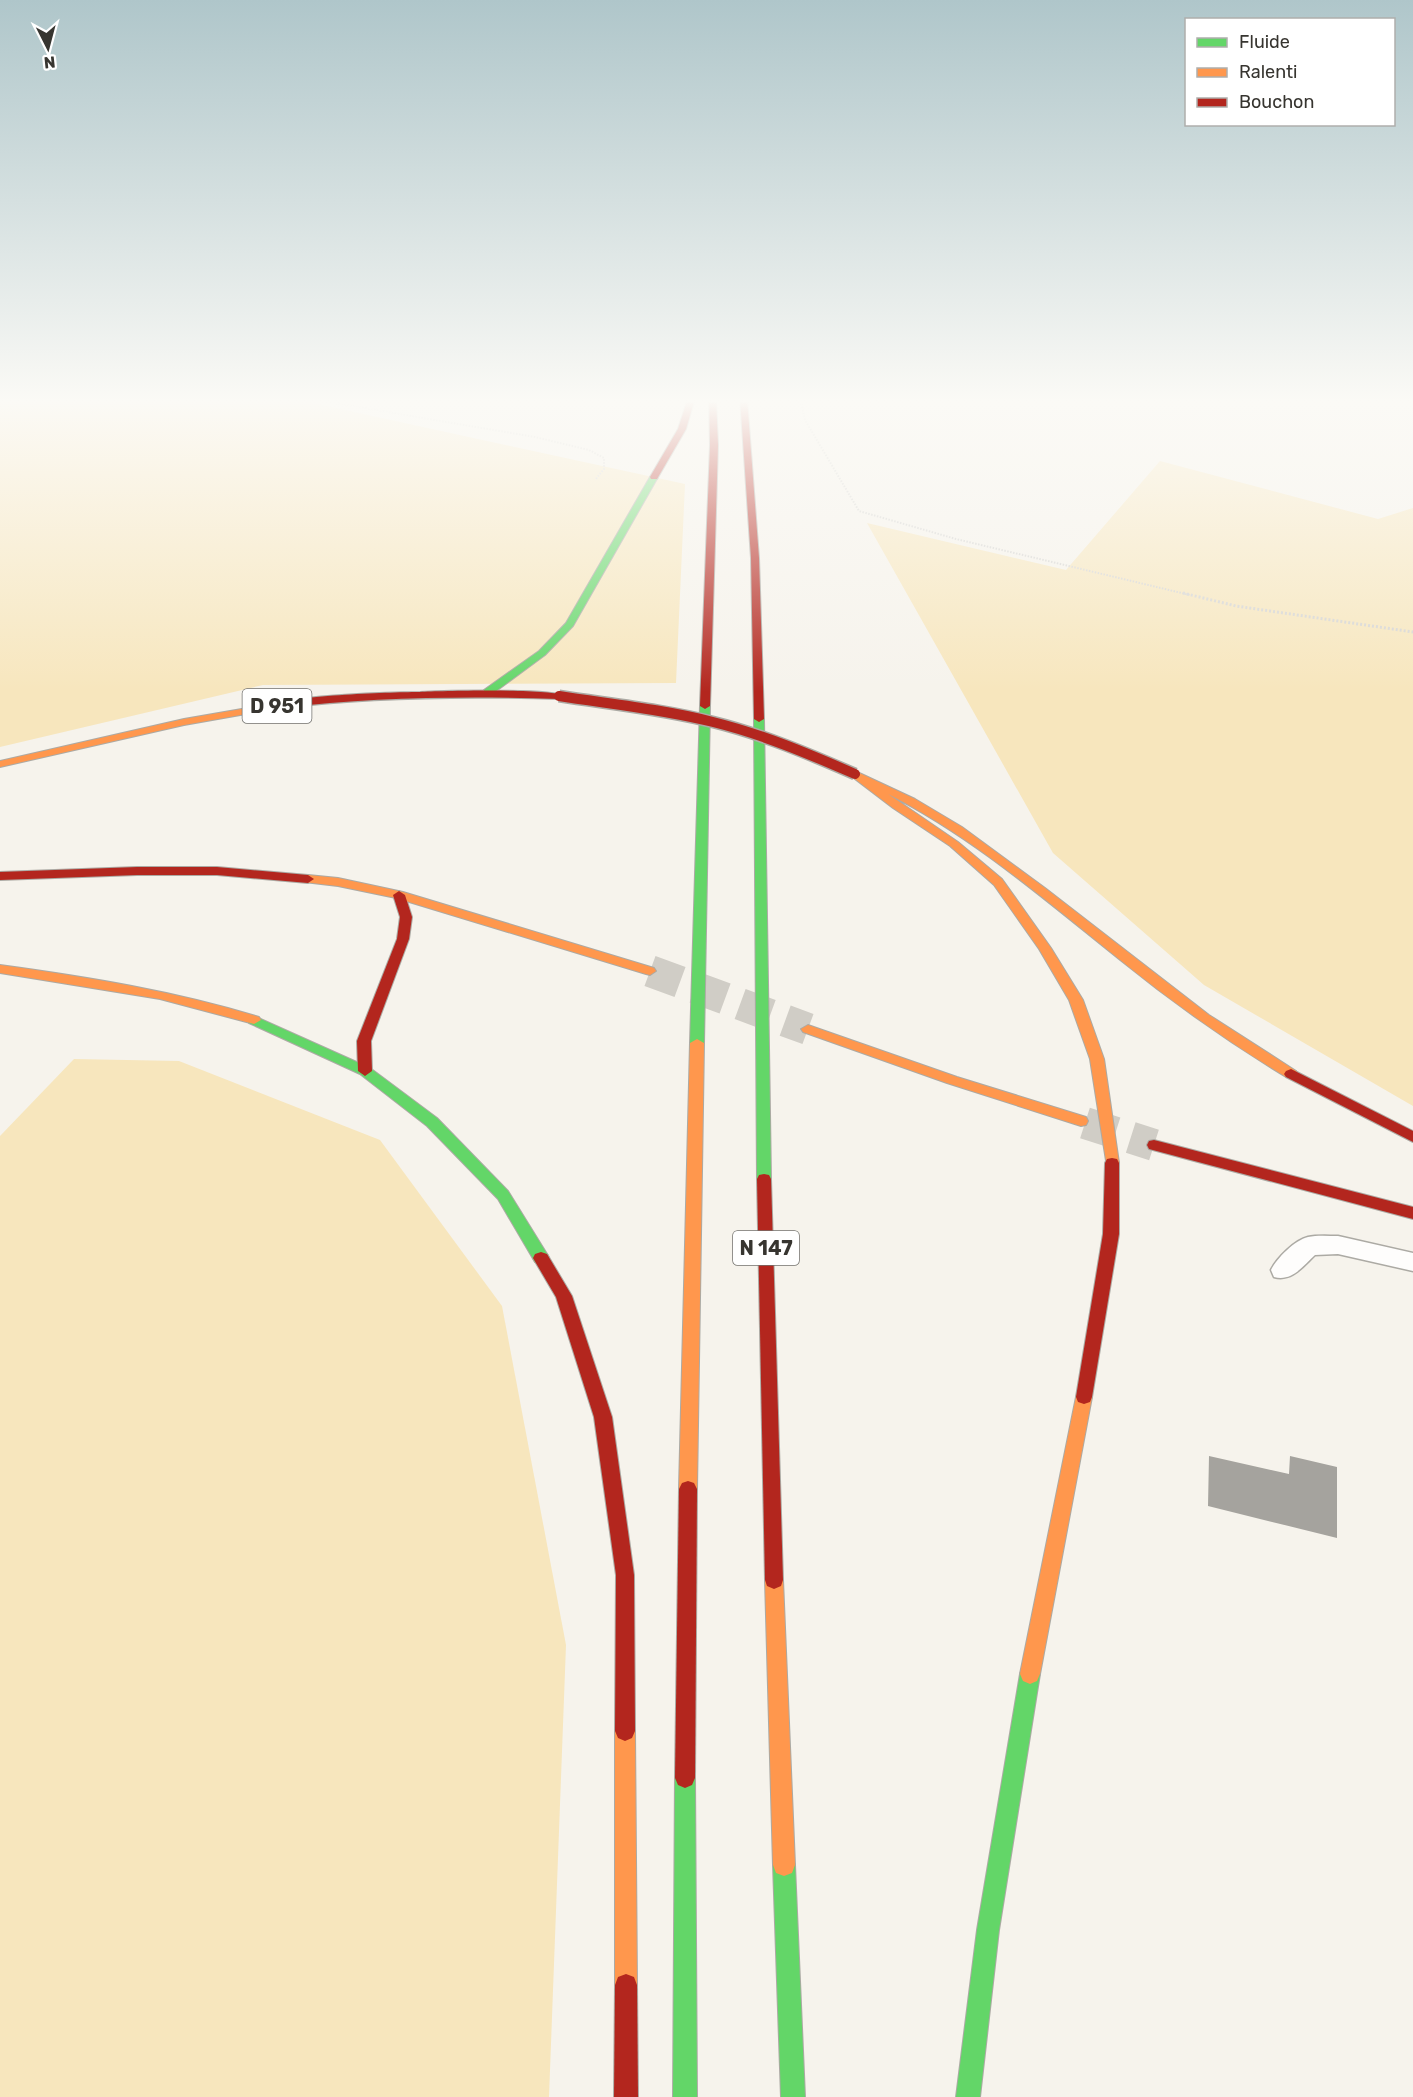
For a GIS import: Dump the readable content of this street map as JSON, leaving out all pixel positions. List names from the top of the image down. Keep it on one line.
{"streets":{"main road":["D 951","N 147"]},"legend":["Fluide","Ralenti","Bouchon"],"north":"bottom"}
